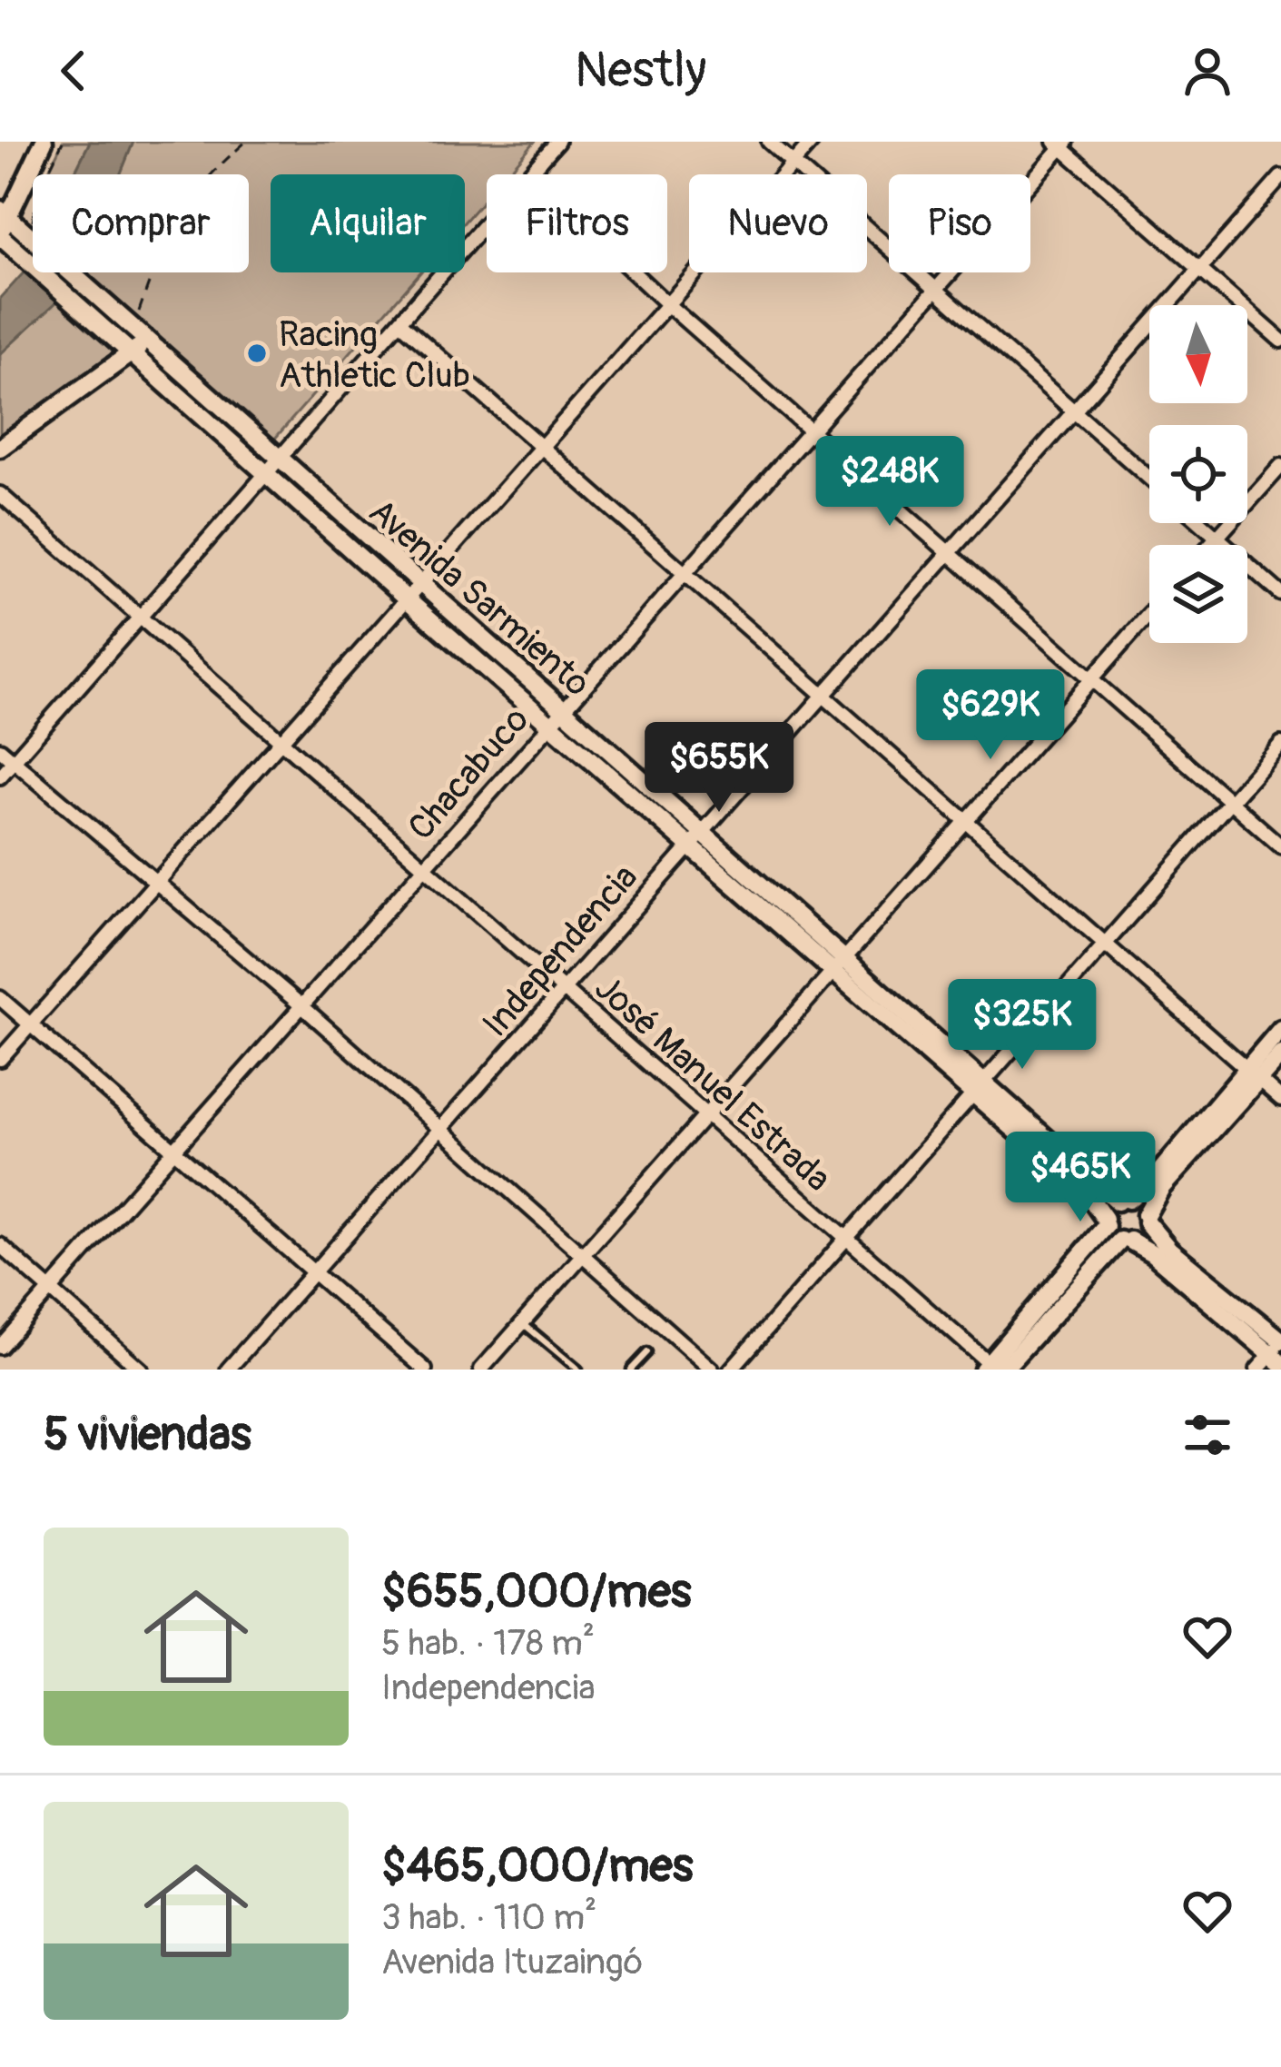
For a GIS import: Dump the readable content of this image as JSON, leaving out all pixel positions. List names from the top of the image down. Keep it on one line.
{"streets":{"main road":["Avenida Sarmiento"],"street":["Chacabuco","Independencia","José Manuel Estrada"]},"crossings":[["Avenida Sarmiento","Chacabuco"],["Avenida Sarmiento","Independencia"],["Chacabuco","José Manuel Estrada"],["Independencia","José Manuel Estrada"]],"places":["Racing Athletic Club"],"north":"bottom","page":{"header":"Nestly","chip":["Comprar","Alquilar","Filtros","Nuevo","Piso"],"price":["$248K","$629K","$655K","$325K","$465K"],"heading":"5 viviendas","list":[{"name":"$655,000/mes","note":"5 hab. · 178 m² · Independencia"},{"name":"$465,000/mes","note":"3 hab. · 110 m² · Avenida Ituzaingó"}]}}
